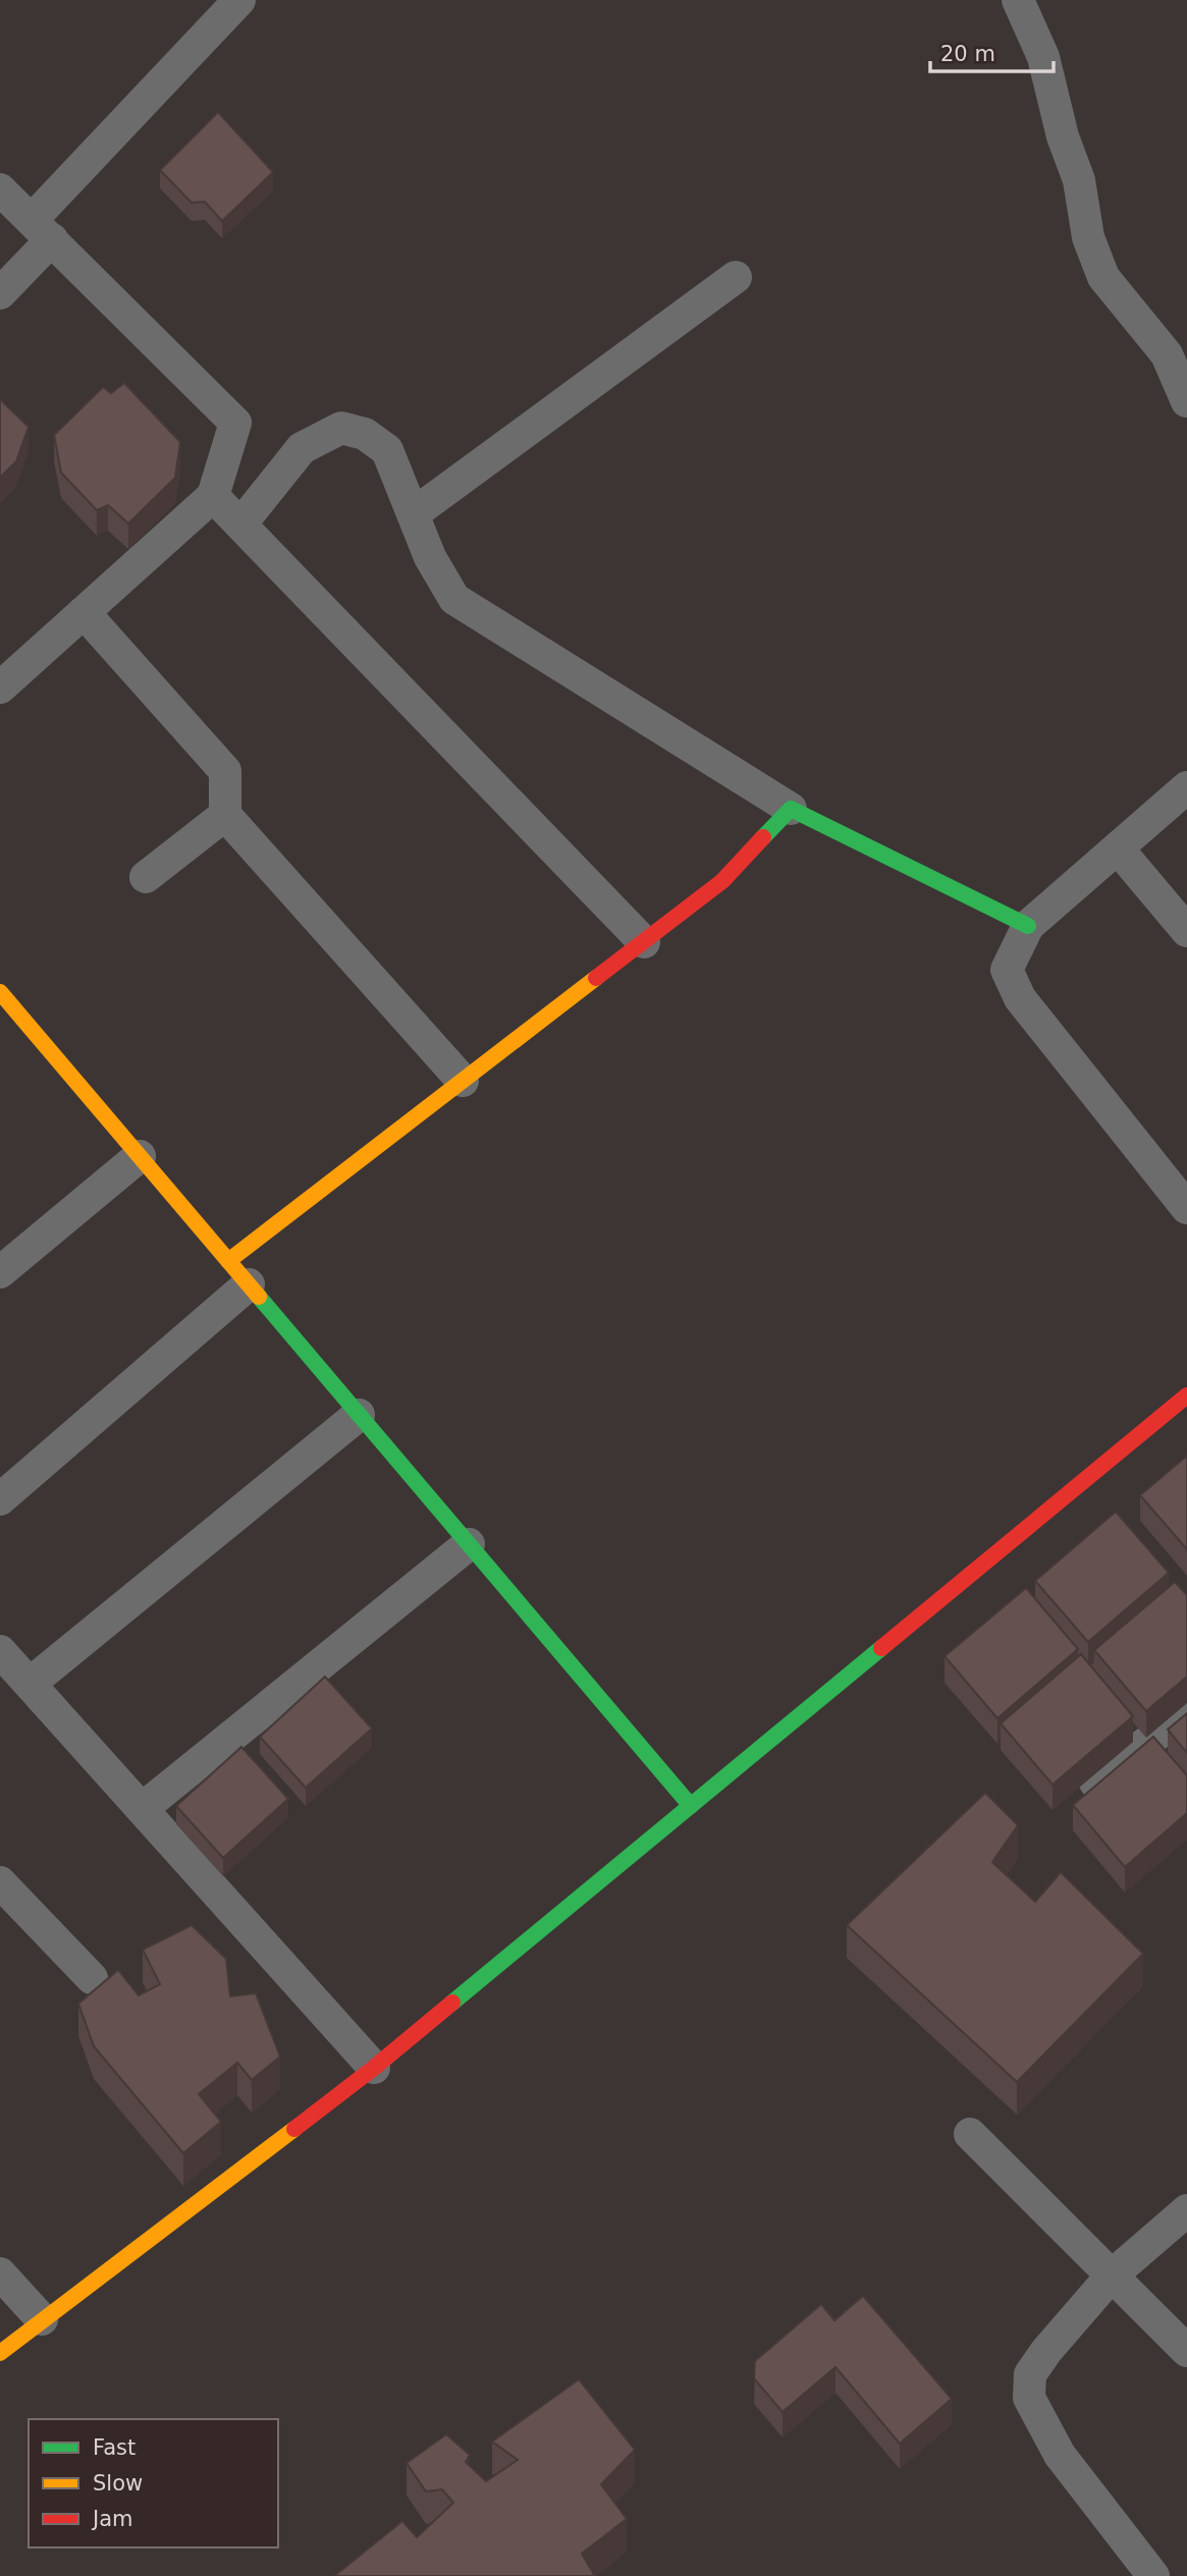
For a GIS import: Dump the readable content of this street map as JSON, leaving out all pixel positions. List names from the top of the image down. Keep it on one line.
{"legend":["Fast","Slow","Jam"],"scale_bar":"20 m"}
